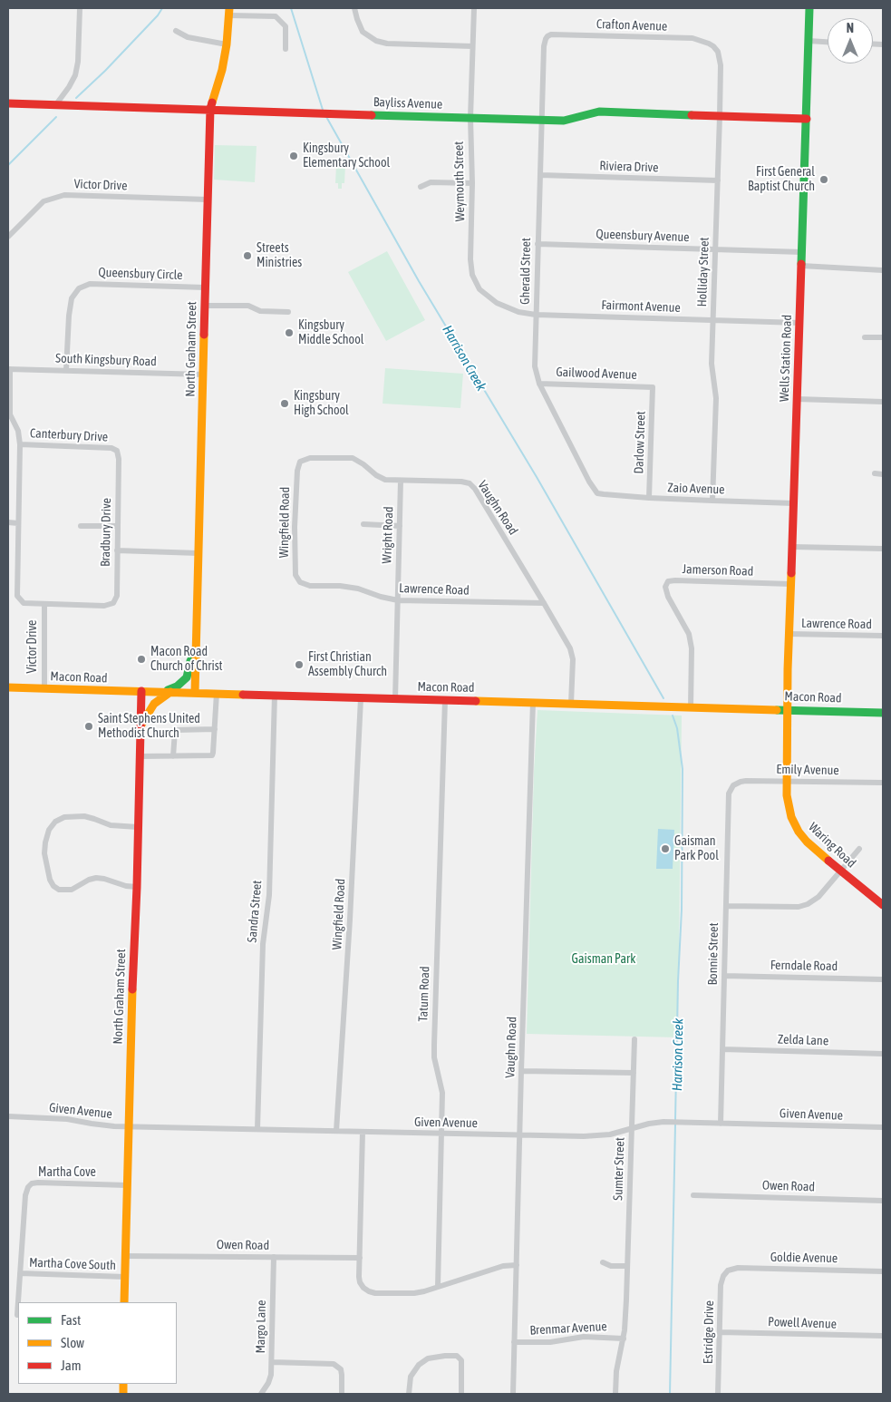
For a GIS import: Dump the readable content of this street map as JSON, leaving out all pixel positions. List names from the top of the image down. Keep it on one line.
{"streets":{"main road":["Bayliss Avenue","North Graham Street","Wells Station Road","Macon Road","Waring Road"],"street":["Crafton Avenue","Riviera Drive","Weymouth Street","Victor Drive","Queensbury Avenue","Gherald Street","Holliday Street","Queensbury Circle","Fairmont Avenue","South Kingsbury Road","Gailwood Avenue","Canterbury Drive","Darlow Street","Zaio Avenue","Vaughn Road","Wingfield Road","Bradbury Drive","Wright Road","Jamerson Road","Lawrence Road","Emily Avenue","Sandra Street","Bonnie Street","Ferndale Road","Tatum Road","Zelda Lane","Given Avenue","Sumter Street","Martha Cove","Owen Road","Goldie Avenue","Martha Cove South","Powell Avenue","Margo Lane","Brenmar Avenue","Estridge Drive"]},"crossings":[["Crafton Avenue","Gherald Street"],["Crafton Avenue","Holliday Street"],["Bayliss Avenue","Weymouth Street"],["Bayliss Avenue","Gherald Street"],["Bayliss Avenue","Holliday Street"],["Bayliss Avenue","North Graham Street"],["Bayliss Avenue","Wells Station Road"],["Riviera Drive","Gherald Street"],["Riviera Drive","Holliday Street"],["Weymouth Street","Gherald Street"],["Weymouth Street","Fairmont Avenue"],["Victor Drive","North Graham Street"],["Victor Drive","South Kingsbury Road"],["Victor Drive","Canterbury Drive"],["Victor Drive","Bradbury Drive"],["Victor Drive","Macon Road"],["Queensbury Avenue","Gherald Street"],["Queensbury Avenue","Holliday Street"],["Queensbury Avenue","Wells Station Road"],["Gherald Street","Fairmont Avenue"],["Gherald Street","Gailwood Avenue"],["Gherald Street","Zaio Avenue"],["Holliday Street","Fairmont Avenue"],["Holliday Street","Zaio Avenue"],["Queensbury Circle","North Graham Street"],["Queensbury Circle","South Kingsbury Road"],["Fairmont Avenue","Wells Station Road"],["North Graham Street","South Kingsbury Road"],["North Graham Street","Macon Road"],["North Graham Street","Given Avenue"],["North Graham Street","Martha Cove"],["North Graham Street","Owen Road"],["North Graham Street","Martha Cove South"],["Wells Station Road","Zaio Avenue"],["Wells Station Road","Jamerson Road"],["Wells Station Road","Lawrence Road"],["Wells Station Road","Macon Road"],["Wells Station Road","Waring Road"],["Gailwood Avenue","Darlow Street"],["Canterbury Drive","Bradbury Drive"],["Darlow Street","Zaio Avenue"],["Vaughn Road","Wingfield Road"],["Vaughn Road","Wright Road"],["Vaughn Road","Lawrence Road"],["Vaughn Road","Macon Road"],["Vaughn Road","Given Avenue"],["Vaughn Road","Brenmar Avenue"],["Wingfield Road","Lawrence Road"],["Wingfield Road","Macon Road"],["Wingfield Road","Given Avenue"],["Wright Road","Lawrence Road"],["Wright Road","Macon Road"],["Jamerson Road","Macon Road"],["Macon Road","Waring Road"],["Macon Road","Sandra Street"],["Macon Road","Tatum Road"],["Emily Avenue","Waring Road"],["Emily Avenue","Bonnie Street"],["Sandra Street","Given Avenue"],["Bonnie Street","Ferndale Road"],["Bonnie Street","Zelda Lane"],["Bonnie Street","Given Avenue"],["Tatum Road","Given Avenue"],["Given Avenue","Sumter Street"],["Sumter Street","Brenmar Avenue"],["Martha Cove","Martha Cove South"],["Owen Road","Margo Lane"],["Goldie Avenue","Estridge Drive"],["Powell Avenue","Estridge Drive"]],"water":["Harrison Creek"],"parks":["Gaisman Park"],"places":["Kingsbury Elementary School","First General Baptist Church","Streets Ministries","Kingsbury Middle School","Kingsbury High School","Macon Road Church of Christ","First Christian Assembly Church","Saint Stephens United Methodist Church","Gaisman Park Pool"],"legend":["Fast","Slow","Jam"],"north":"top"}
